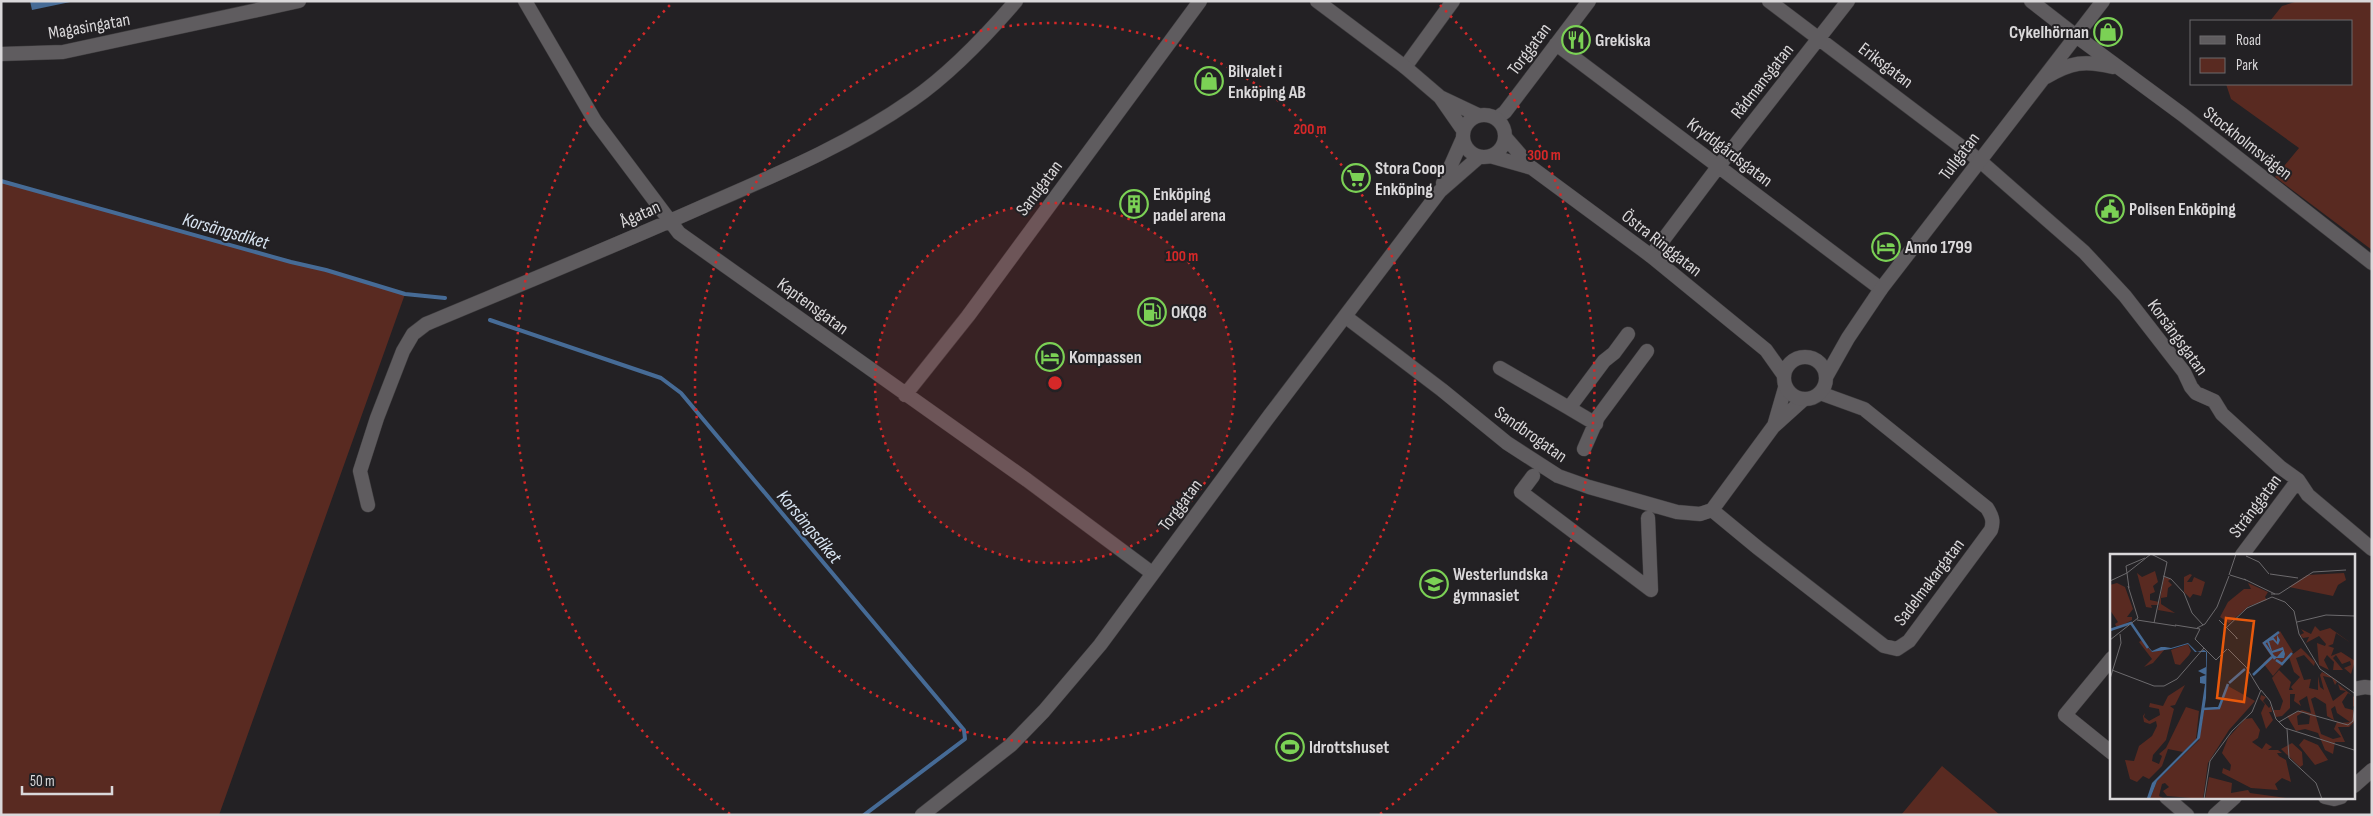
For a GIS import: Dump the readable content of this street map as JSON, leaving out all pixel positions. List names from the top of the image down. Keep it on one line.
{"streets":{"street":["Magasingatan","Torggatan","Eriksgatan","Rådmansgatan","Stockholmsvägen","Kryddgårdsgatan","Tullgatan","Sandgatan","Ågatan","Östra Ringgatan","Kaptensgatan","Korsängsgatan","Sandbrogatan","Stränggatan","Sadelmakargatan"]},"crossings":[["Torggatan","Kryddgårdsgatan"],["Torggatan","Östra Ringgatan"],["Torggatan","Kaptensgatan"],["Torggatan","Sandbrogatan"],["Eriksgatan","Rådmansgatan"],["Eriksgatan","Tullgatan"],["Eriksgatan","Korsängsgatan"],["Rådmansgatan","Kryddgårdsgatan"],["Rådmansgatan","Östra Ringgatan"],["Stockholmsvägen","Tullgatan"],["Kryddgårdsgatan","Tullgatan"],["Tullgatan","Östra Ringgatan"],["Tullgatan","Korsängsgatan"],["Tullgatan","Sadelmakargatan"],["Sandgatan","Kaptensgatan"],["Ågatan","Kaptensgatan"],["Östra Ringgatan","Sadelmakargatan"],["Korsängsgatan","Stränggatan"],["Sandbrogatan","Sadelmakargatan"]],"water":["Korsängsdiket"],"places":{"shop":["Cykelhörnan","Bilvalet i Enköping AB"],"restaurant":["Grekiska"],"supermarket":["Stora Coop Enköping"],"building":["Enköping padel arena"],"public building":["Polisen Enköping"],"hotel":["Anno 1799","Kompassen"],"fuel station":["OKQ8"],"school or university":["Westerlundska gymnasiet"],"sports":["Idrottshuset"]},"legend":["Road","Park"],"scale_bar":"50 m","rings":["200 m","300 m","100 m"]}
